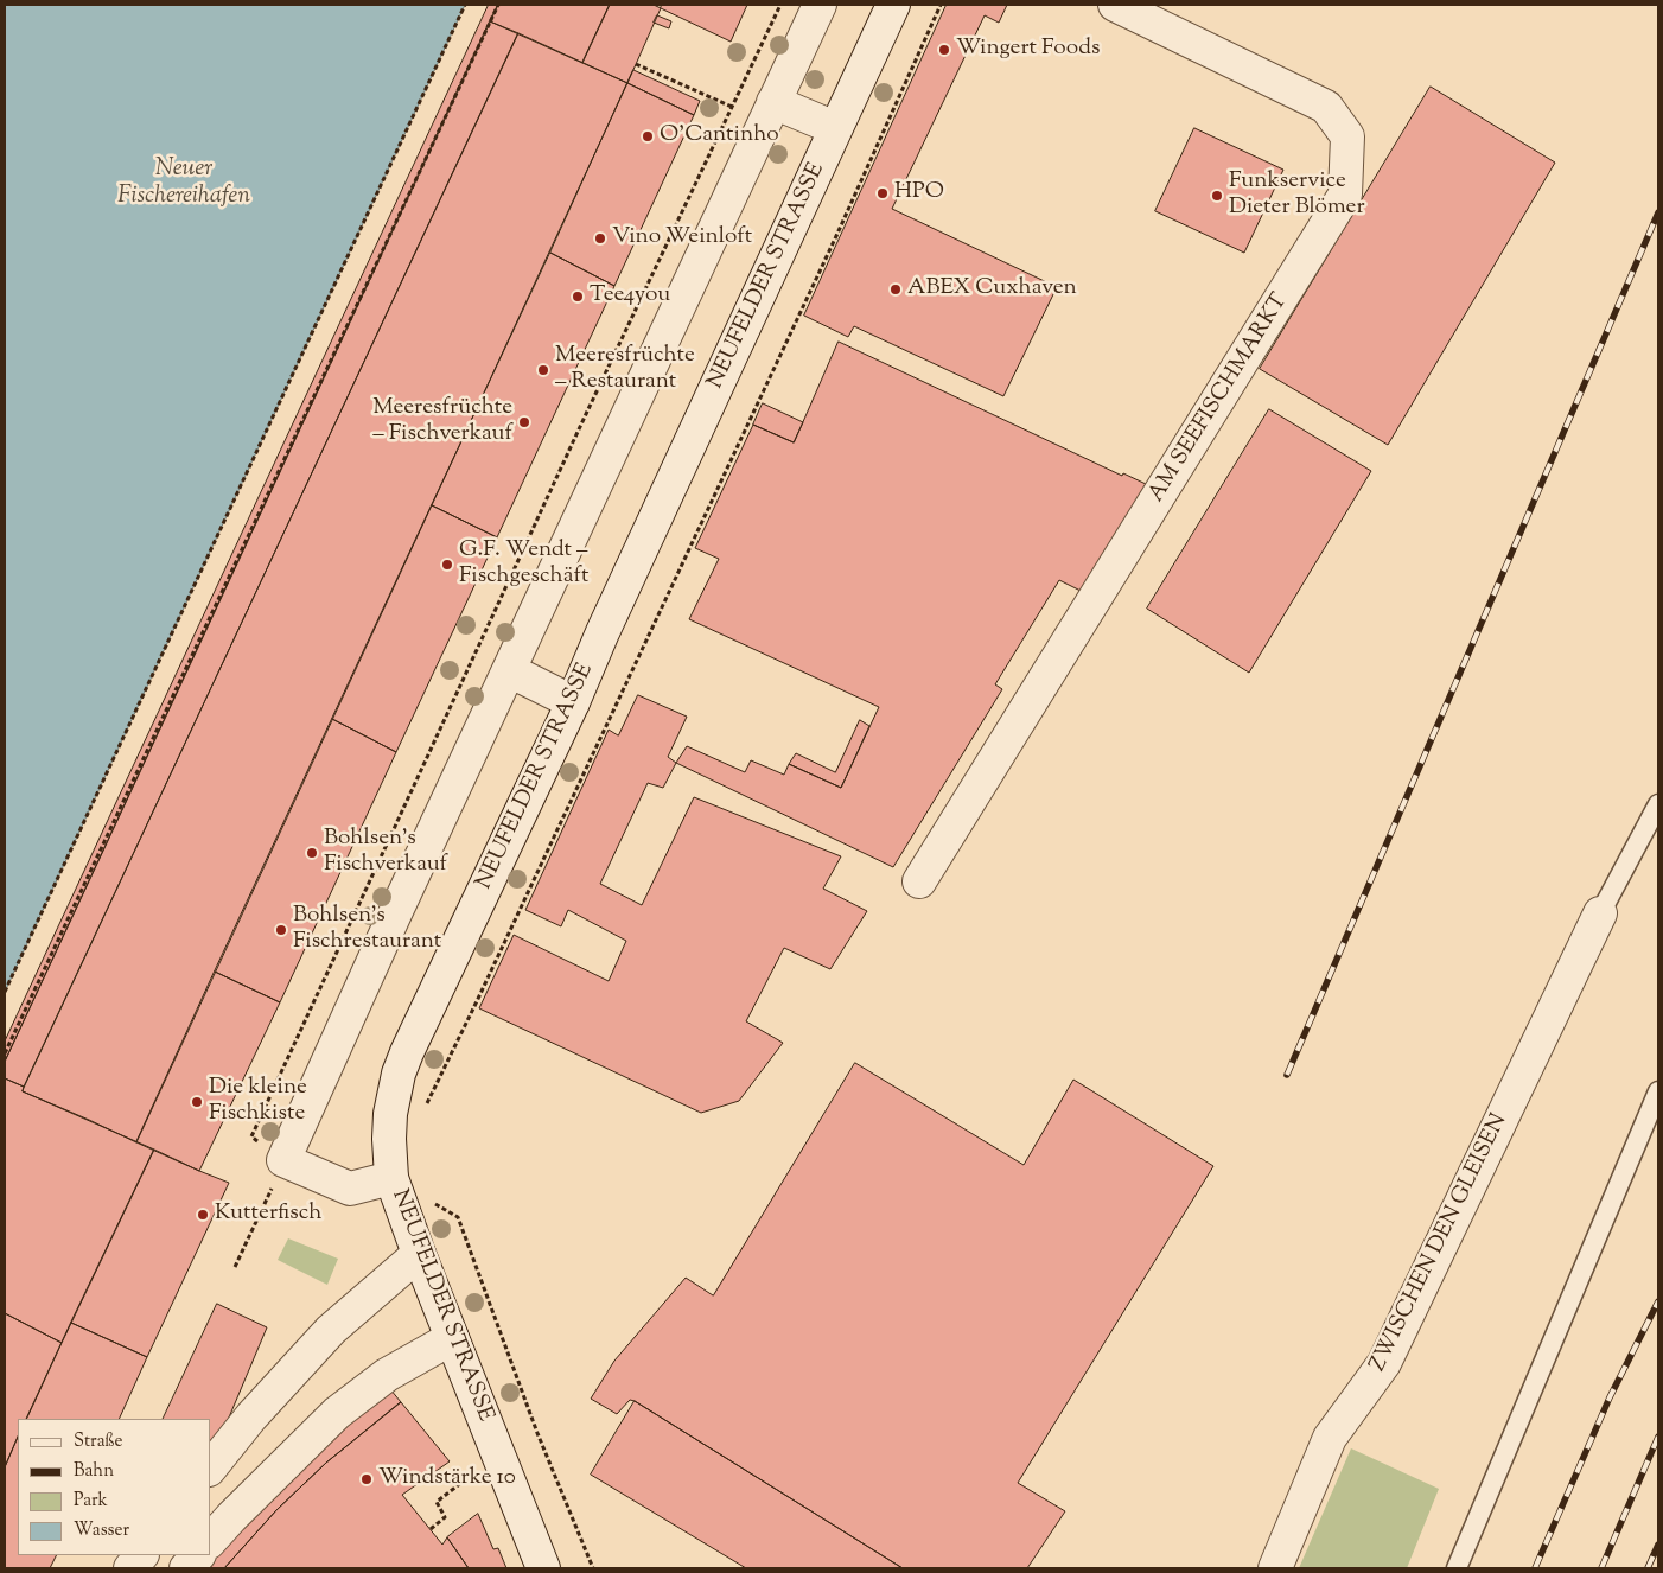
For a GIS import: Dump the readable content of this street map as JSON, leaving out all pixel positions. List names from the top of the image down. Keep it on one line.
{"streets":{"street":["NEUFELDER STRASSE","AM SEEFISCHMARKT","ZWISCHEN DEN GLEISEN"]},"water":["Neuer Fischereihafen"],"places":["Wingert Foods","O'Cantinho","HPO","Funkservice Dieter Blömer","Vino Weinloft","ABEX Cuxhaven","Tee4you","Meeresfrüchte – Restaurant","Meeresfrüchte – Fischverkauf","G.F. Wendt – Fischgeschäft","Bohlsen's Fischverkauf","Bohlsen's Fischrestaurant","Die kleine Fischkiste","Kutterfisch","Windstärke 10"],"legend":["Straße","Bahn","Park","Wasser"]}
